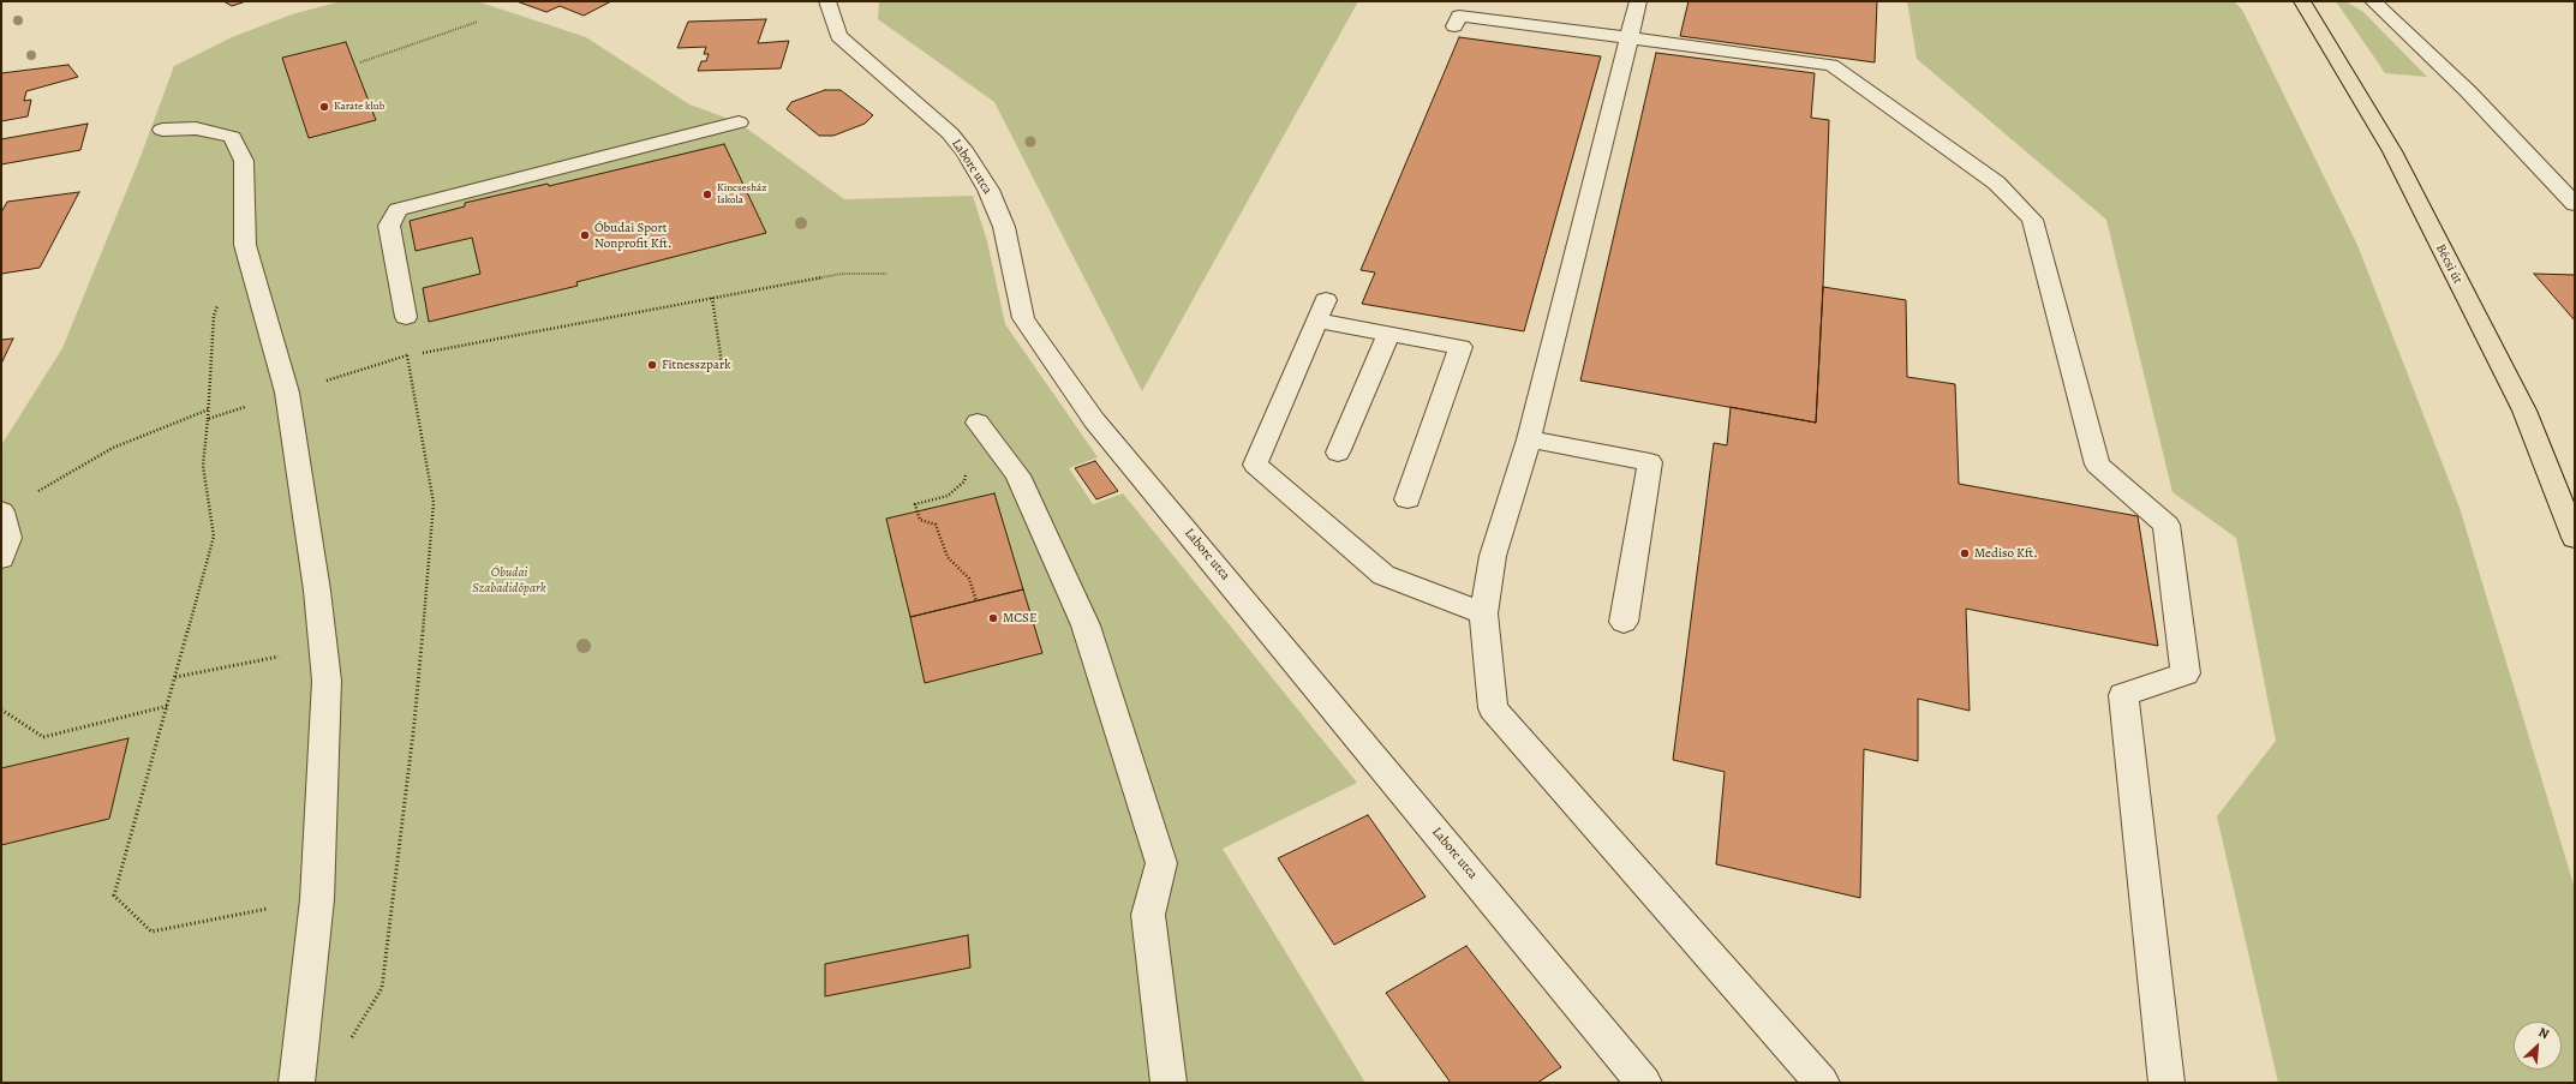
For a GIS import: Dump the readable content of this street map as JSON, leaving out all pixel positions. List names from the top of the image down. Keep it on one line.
{"streets":{"main road":["Bécsi út"],"street":["Laborc utca"]},"parks":["Óbudai Szabadidőpark"],"places":["Karate klub","Kincsesház Iskola","Óbudai Sport Nonprofit Kft.","Fitnesszpark","Mediso Kft.","MCSE"],"north":"top right"}
